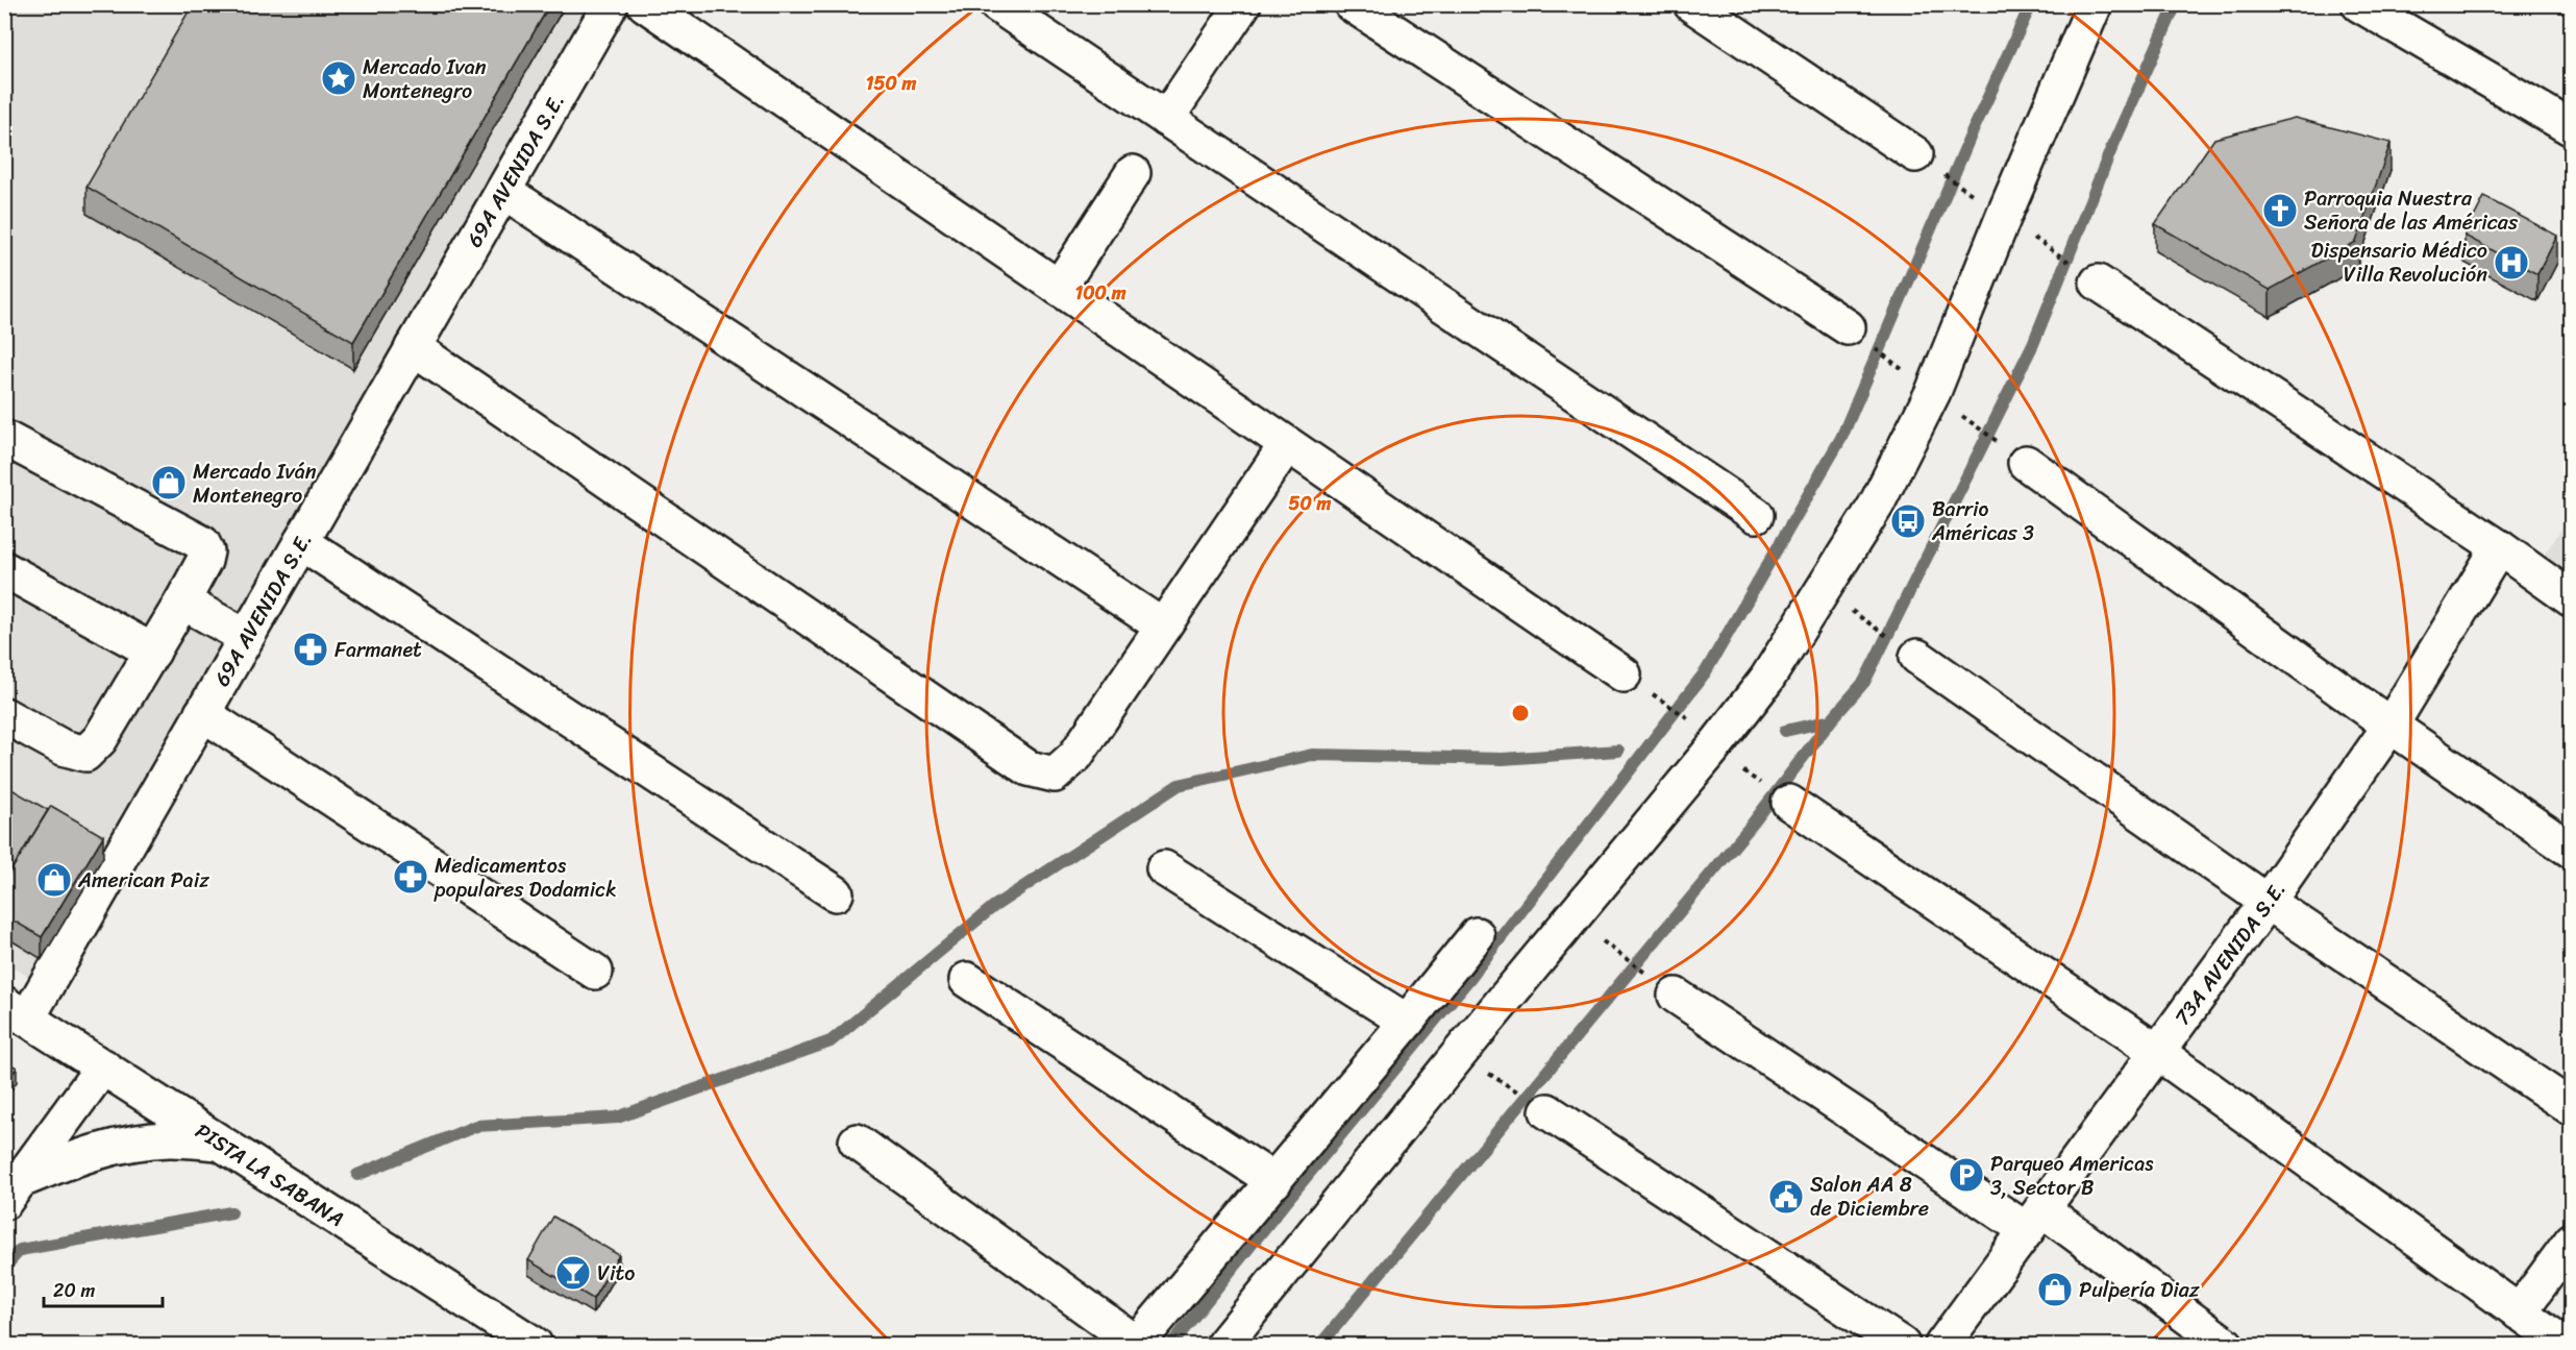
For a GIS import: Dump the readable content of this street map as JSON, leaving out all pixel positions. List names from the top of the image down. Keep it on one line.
{"streets":{"street":["69A AVENIDA S.E.","73A AVENIDA S.E.","PISTA LA SABANA"]},"crossings":[["69A AVENIDA S.E.","PISTA LA SABANA"]],"places":{"place":["Mercado Ivan Montenegro"],"church":["Parroquia Nuestra Señora de las Américas"],"hospital":["Dispensario Médico Villa Revolución"],"shop":["Mercado Iván Montenegro","American Paiz","Pulpería Diaz"],"bus stop":["Barrio Américas 3"],"pharmacy":["Farmanet","Medicamentos populares Dodamick"],"parking":["Parqueo Americas 3, Sector B"],"public building":["Salon AA 8 de Diciembre"],"bar":["Vito"]},"scale_bar":"20 m","rings":["150 m","100 m","50 m"]}
